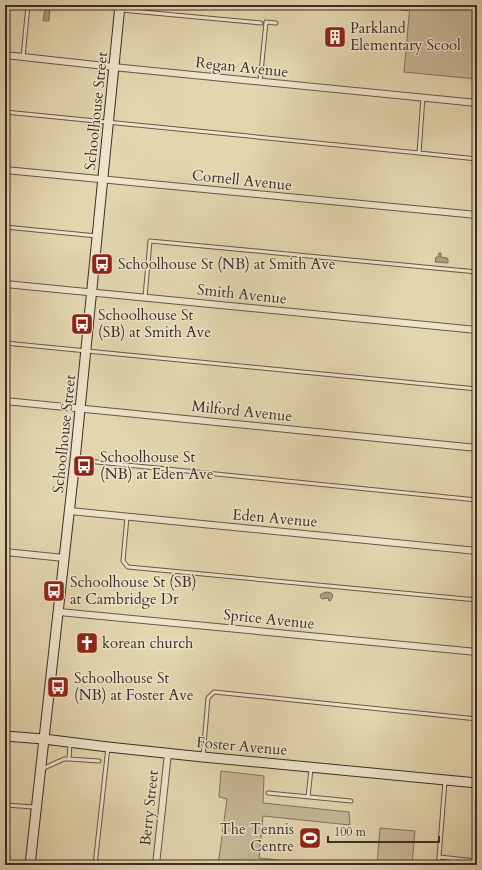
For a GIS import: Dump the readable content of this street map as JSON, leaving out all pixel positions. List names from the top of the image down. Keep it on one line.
{"streets":{"street":["Regan Avenue","Schoolhouse Street","Cornell Avenue","Smith Avenue","Milford Avenue","Eden Avenue","Sprice Avenue","Foster Avenue","Berry Street"]},"crossings":[["Regan Avenue","Schoolhouse Street"],["Schoolhouse Street","Cornell Avenue"],["Schoolhouse Street","Smith Avenue"],["Schoolhouse Street","Milford Avenue"],["Schoolhouse Street","Eden Avenue"],["Schoolhouse Street","Sprice Avenue"],["Schoolhouse Street","Foster Avenue"],["Foster Avenue","Berry Street"]],"places":{"building":["Parkland Elementary Scool"],"bus stop":["Schoolhouse St (NB) at Smith Ave","Schoolhouse St (SB) at Smith Ave","Schoolhouse St (NB) at Eden Ave","Schoolhouse St (SB) at Cambridge Dr","Schoolhouse St (NB) at Foster Ave"],"church":["korean church"],"sports":["The Tennis Centre"]},"scale_bar":"100 m"}
